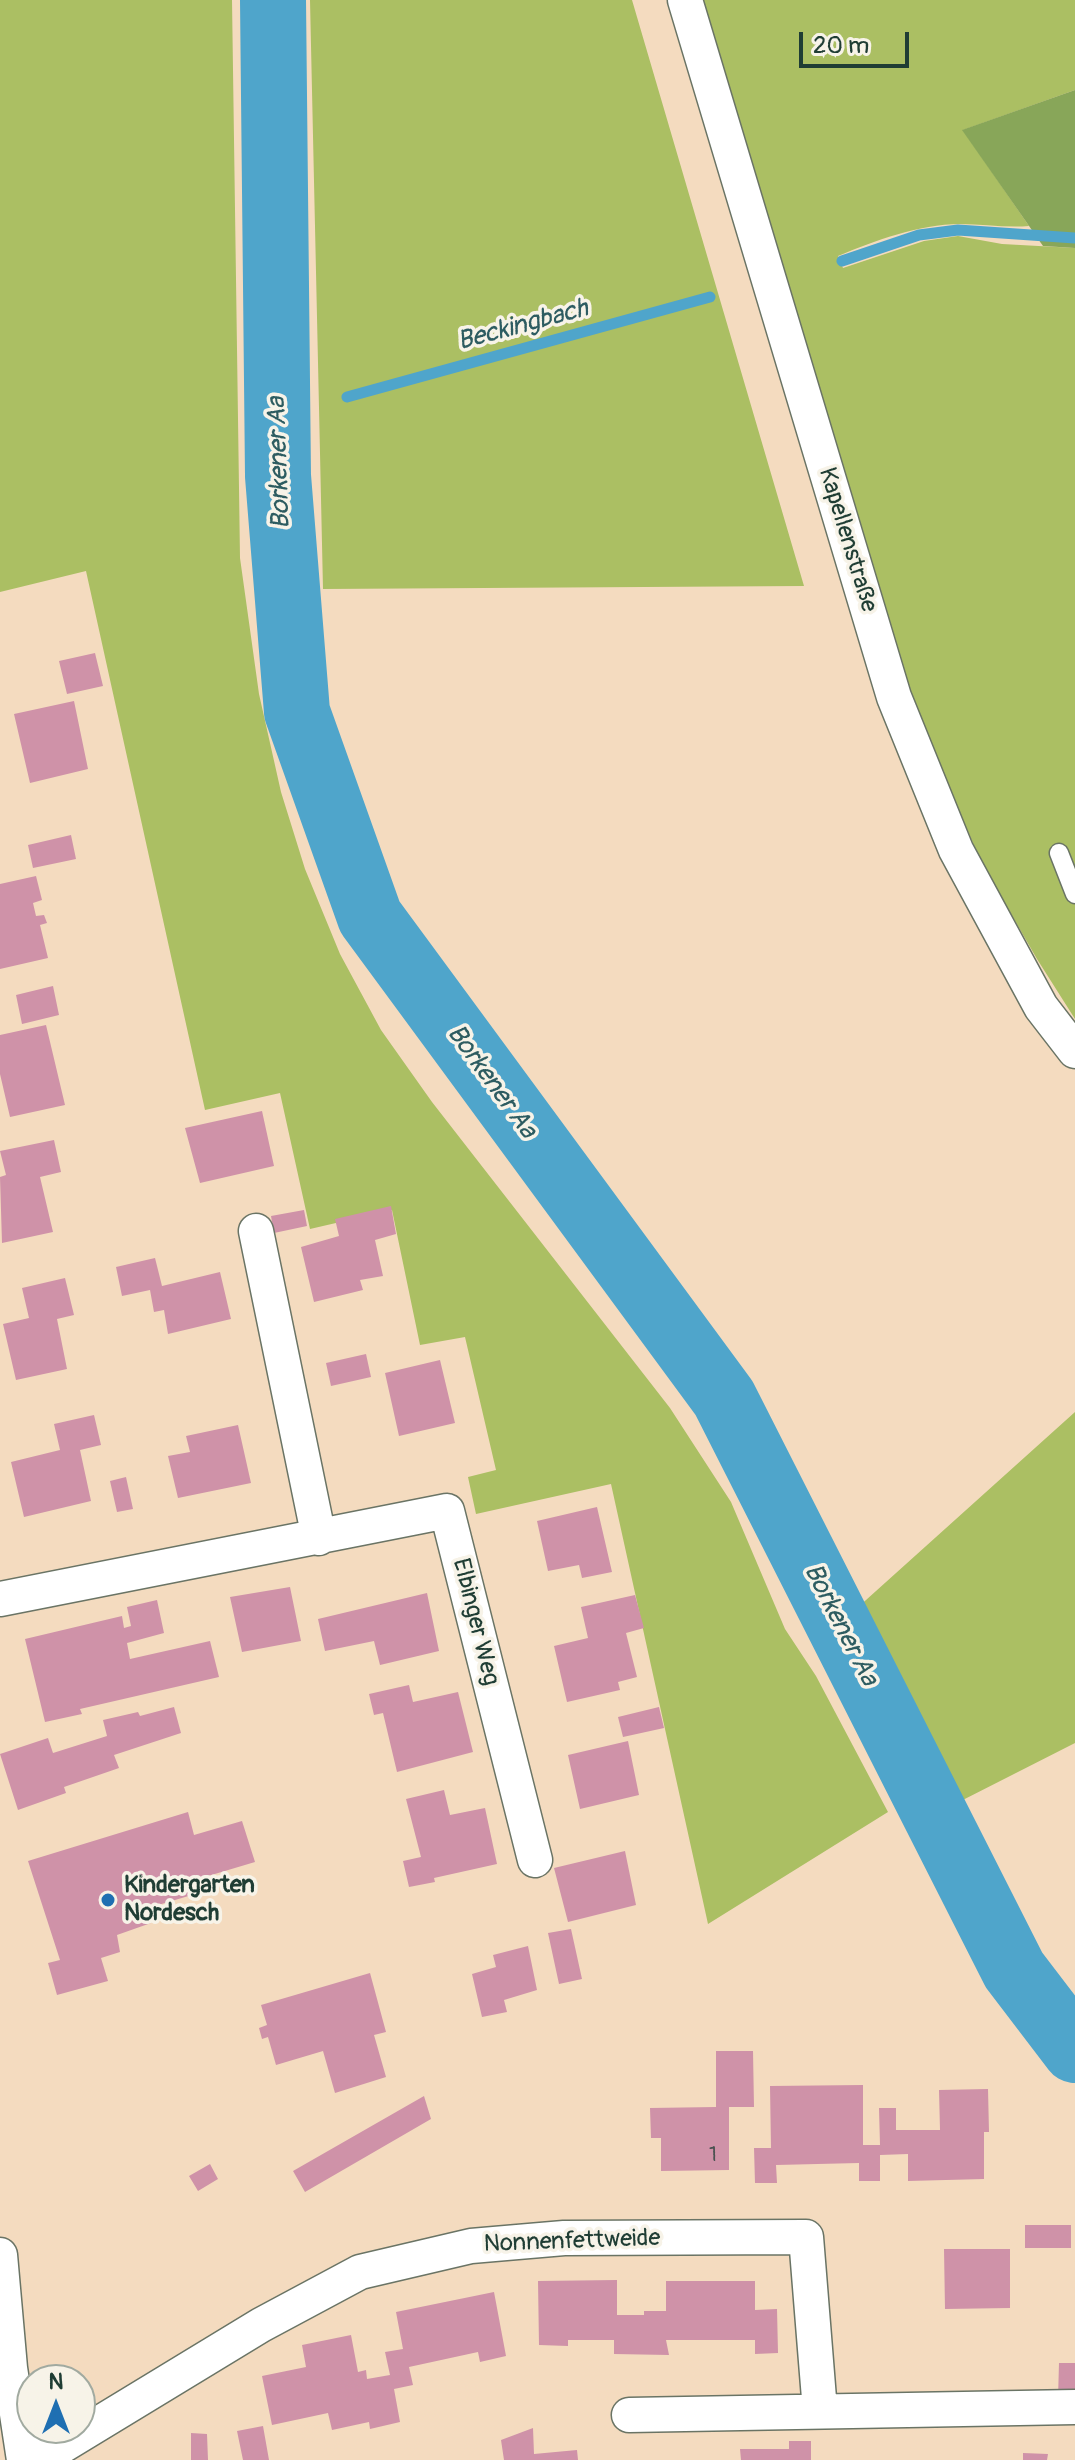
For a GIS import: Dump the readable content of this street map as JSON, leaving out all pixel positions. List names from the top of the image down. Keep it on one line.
{"streets":{"street":["Kapellenstraße","Elbinger Weg","Nonnenfettweide"]},"water":["Beckingbach","Borkener Aa"],"places":["Kindergarten Nordesch"],"house_numbers":["1"],"scale_bar":"20 m","north":"top"}
